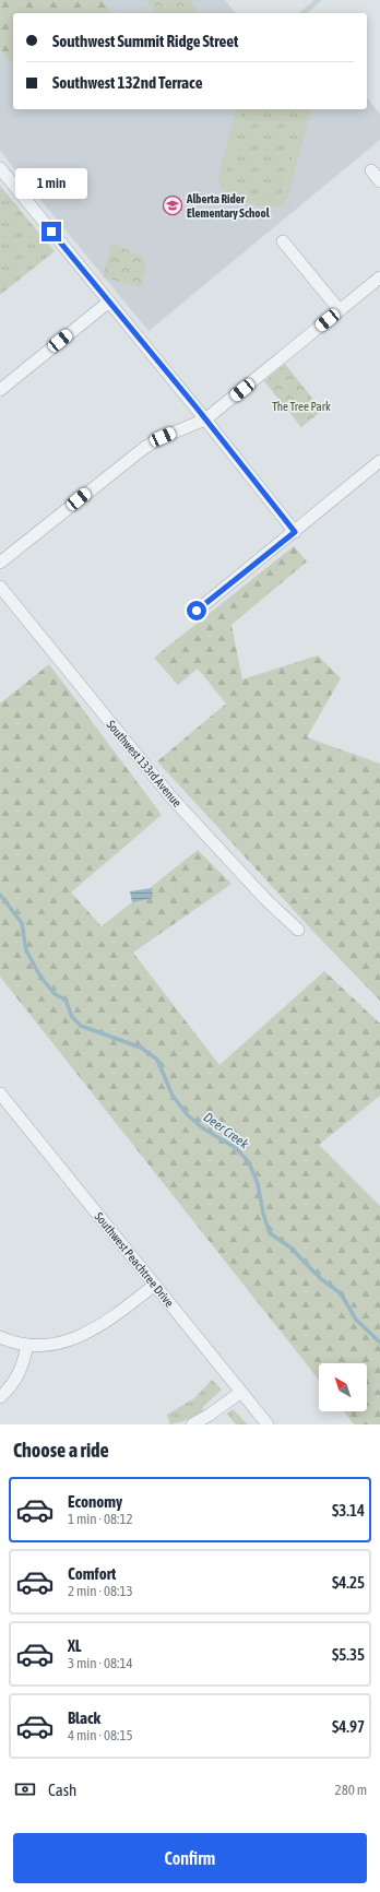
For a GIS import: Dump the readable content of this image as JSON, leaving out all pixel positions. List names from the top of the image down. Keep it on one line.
{"streets":{"street":["Southwest 133rd Avenue","Southwest Peachtree Drive"]},"water":["Deer Creek"],"parks":["The Tree Park"],"places":{"school or university":["Alberta Rider Elementary School"]},"north":"top left","page":{"banner":["Southwest Summit Ridge Street","Southwest 132nd Terrace"],"bubble":"1 min","heading":"Choose a ride","list":[{"name":"Economy","note":"1 min · 08:12","value":"$3.14"},{"name":"Comfort","note":"2 min · 08:13","value":"$4.25"},{"name":"XL","note":"3 min · 08:14","value":"$5.35"},{"name":"Black","note":"4 min · 08:15","value":"$4.97"}],"pay":["Cash","280 m"],"buttons":"Confirm"}}
